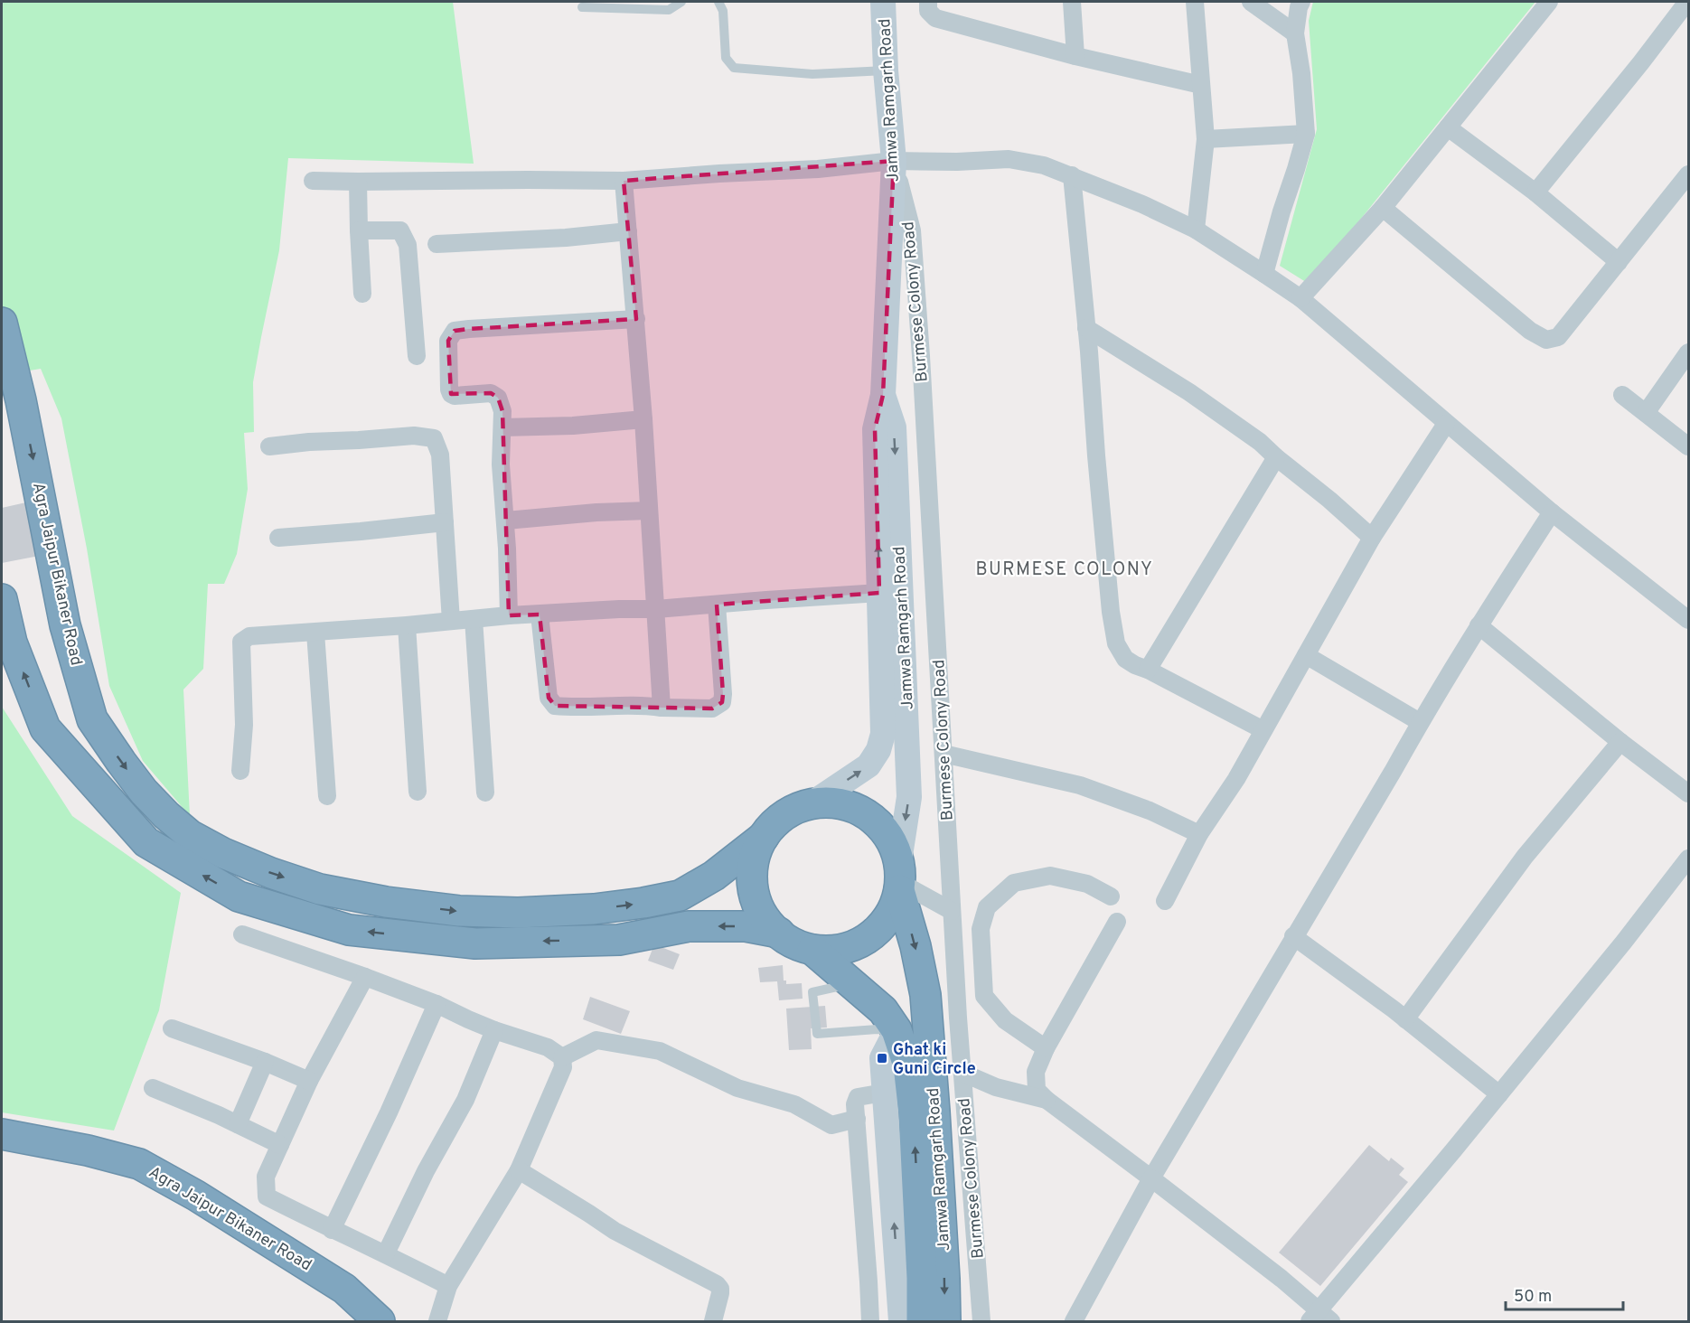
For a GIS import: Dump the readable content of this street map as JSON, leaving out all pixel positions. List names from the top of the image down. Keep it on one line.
{"streets":{"highway":["Jamwa Ramgarh Road","Agra Jaipur Bikaner Road"],"street":["Burmese Colony Road"]},"crossings":[["Jamwa Ramgarh Road","Burmese Colony Road"],["Jamwa Ramgarh Road","Agra Jaipur Bikaner Road"]],"districts":["BURMESE COLONY"],"places":{"transit":["Ghat ki Guni Circle"]},"scale_bar":"50 m"}
